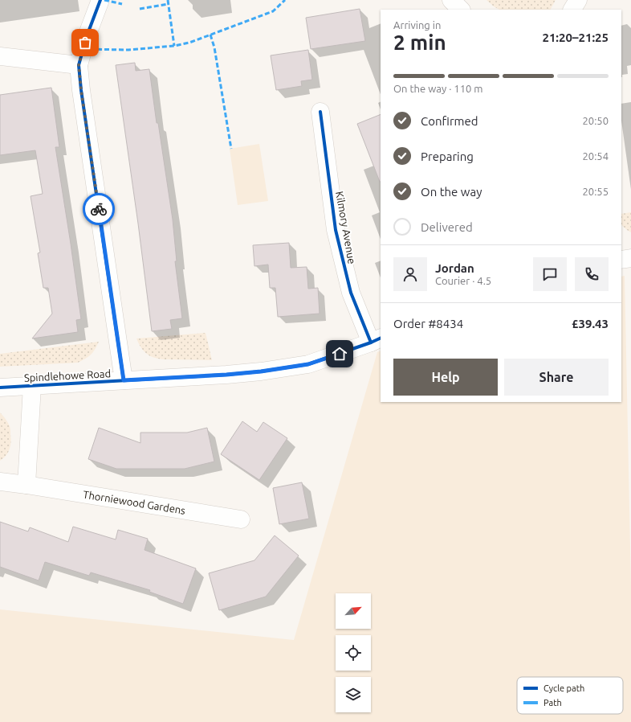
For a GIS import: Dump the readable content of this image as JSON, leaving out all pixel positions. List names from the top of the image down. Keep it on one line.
{"streets":{"street":["Kilmory Avenue","Spindlehowe Road","Thorniewood Gardens"]},"crossings":[["Kilmory Avenue","Spindlehowe Road"]],"legend":["Cycle path","Path"],"north":"top right","page":{"heading":["2 min","Arriving in","21:20–21:25"],"panel":["Jordan","Courier · 4.5","Order #8434","£39.43"],"bar":"On the way · 110 m","list":[["Confirmed","20:50"],["Preparing","20:54"],["On the way","20:55"],"Delivered"],"buttons":["Help","Share"]}}
